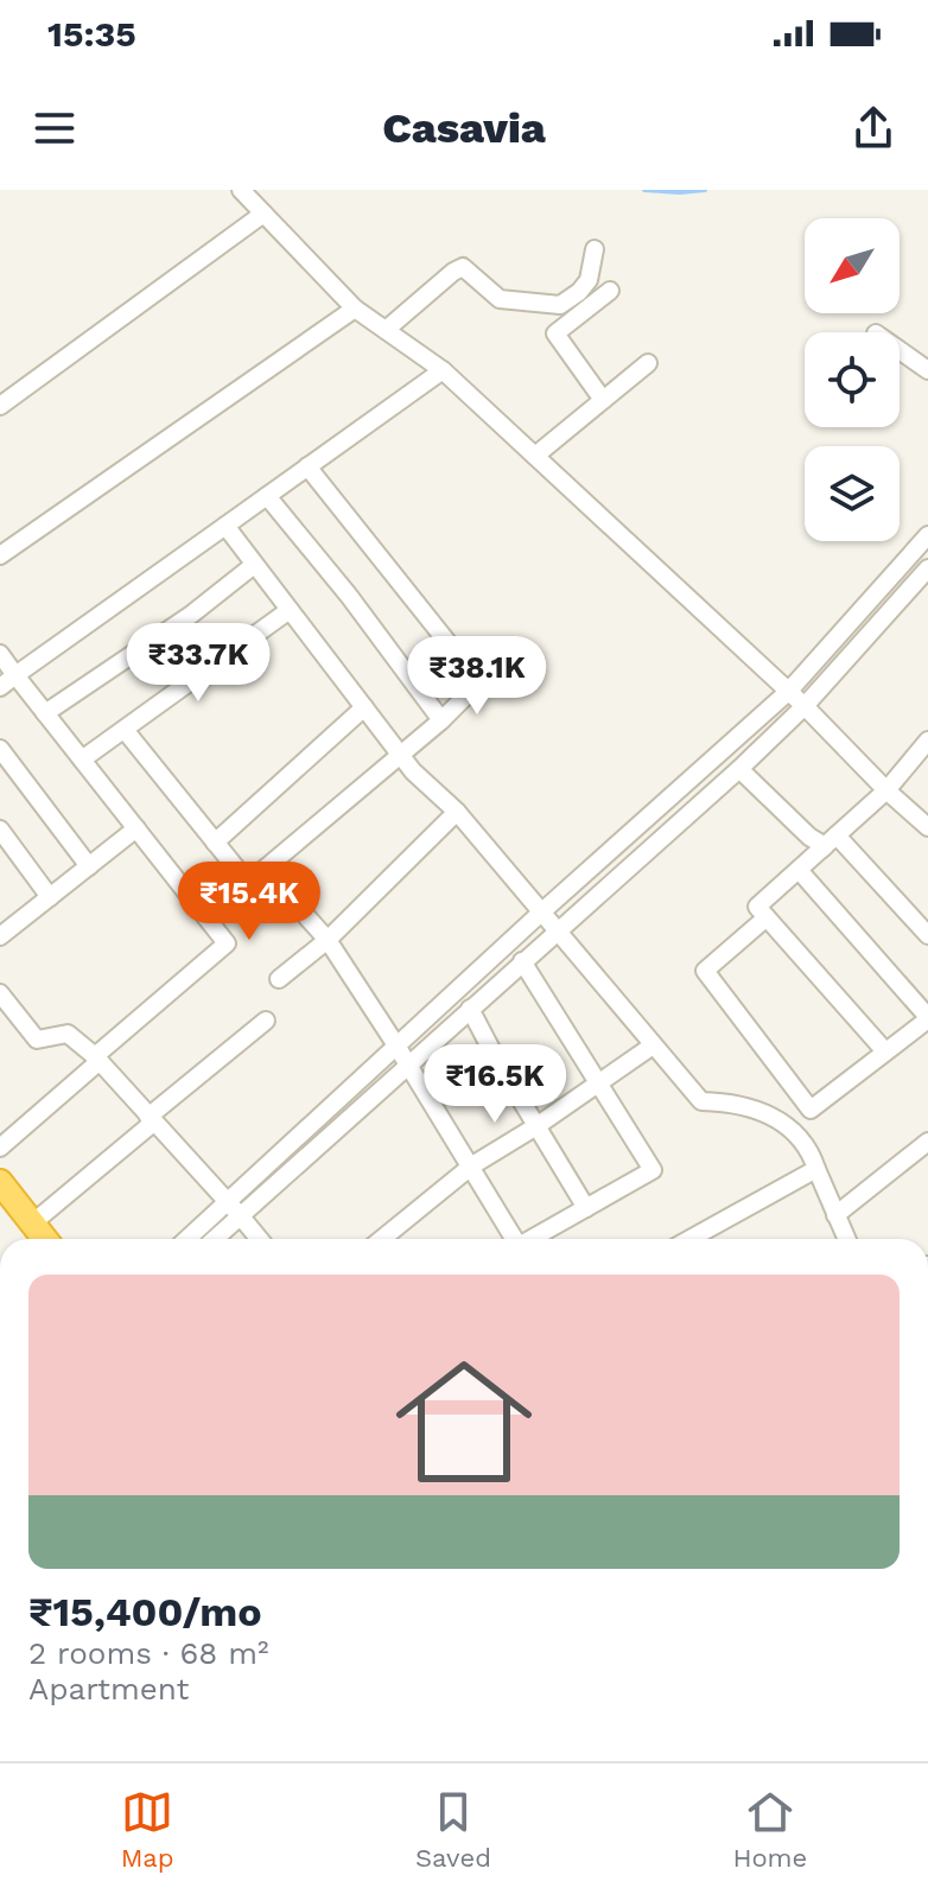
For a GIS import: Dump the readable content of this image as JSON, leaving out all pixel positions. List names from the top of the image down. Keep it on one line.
{"north":"bottom left","page":{"status":"15:35","header":"Casavia","price":["₹33.7K","₹38.1K","₹15.4K","₹16.5K"],"list":[{"name":"₹15,400/mo","note":"2 rooms · 68 m² · Apartment"}],"tabs":["Map","Saved","Home"]}}
